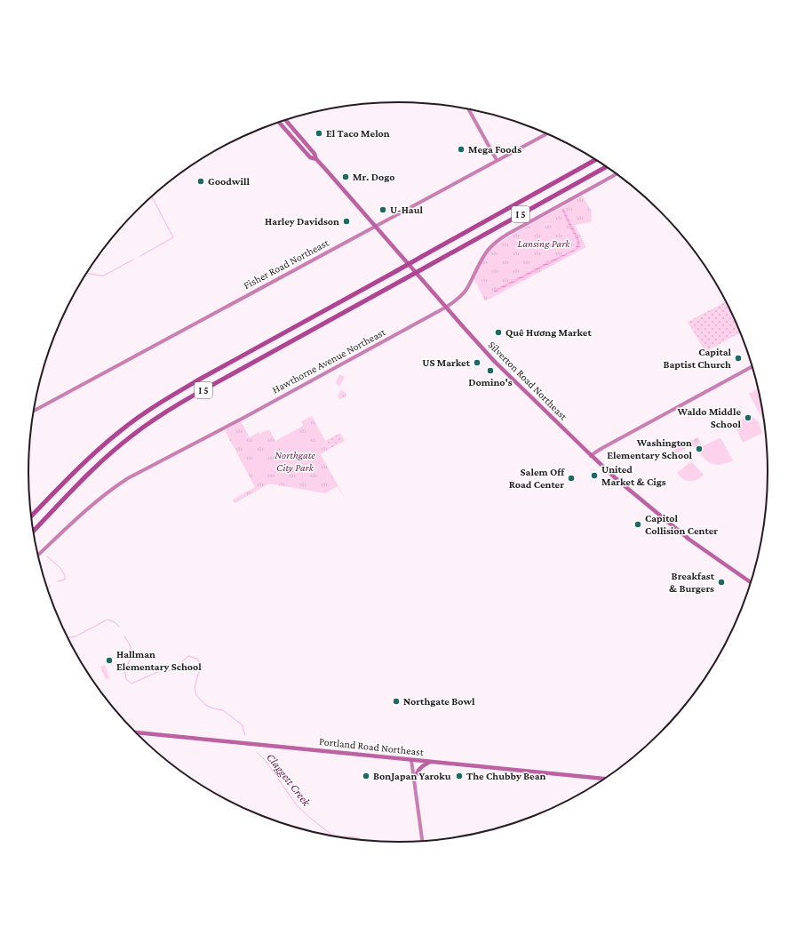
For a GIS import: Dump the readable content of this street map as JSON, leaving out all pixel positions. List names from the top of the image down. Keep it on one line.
{"streets":{"highway":["I 5"],"main road":["Silverton Road Northeast","Portland Road Northeast"],"street":["Fisher Road Northeast","Hawthorne Avenue Northeast"]},"crossings":[["Fisher Road Northeast","Silverton Road Northeast"],["Hawthorne Avenue Northeast","Silverton Road Northeast"]],"water":["Claggett Creek"],"parks":["Lansing Park","Northgate City Park"],"places":["El Taco Melon","Mega Foods","Mr. Dogo","Goodwill","U-Haul","Harley Davidson","Quê Hương Market","Capital Baptist Church","US Market","Domino's","Waldo Middle School","Washington Elementary School","United Market & Cigs","Salem Off Road Center","Capitol Collision Center","Breakfast & Burgers","Hallman Elementary School","Northgate Bowl","BonJapan Yaroku","The Chubby Bean"]}
